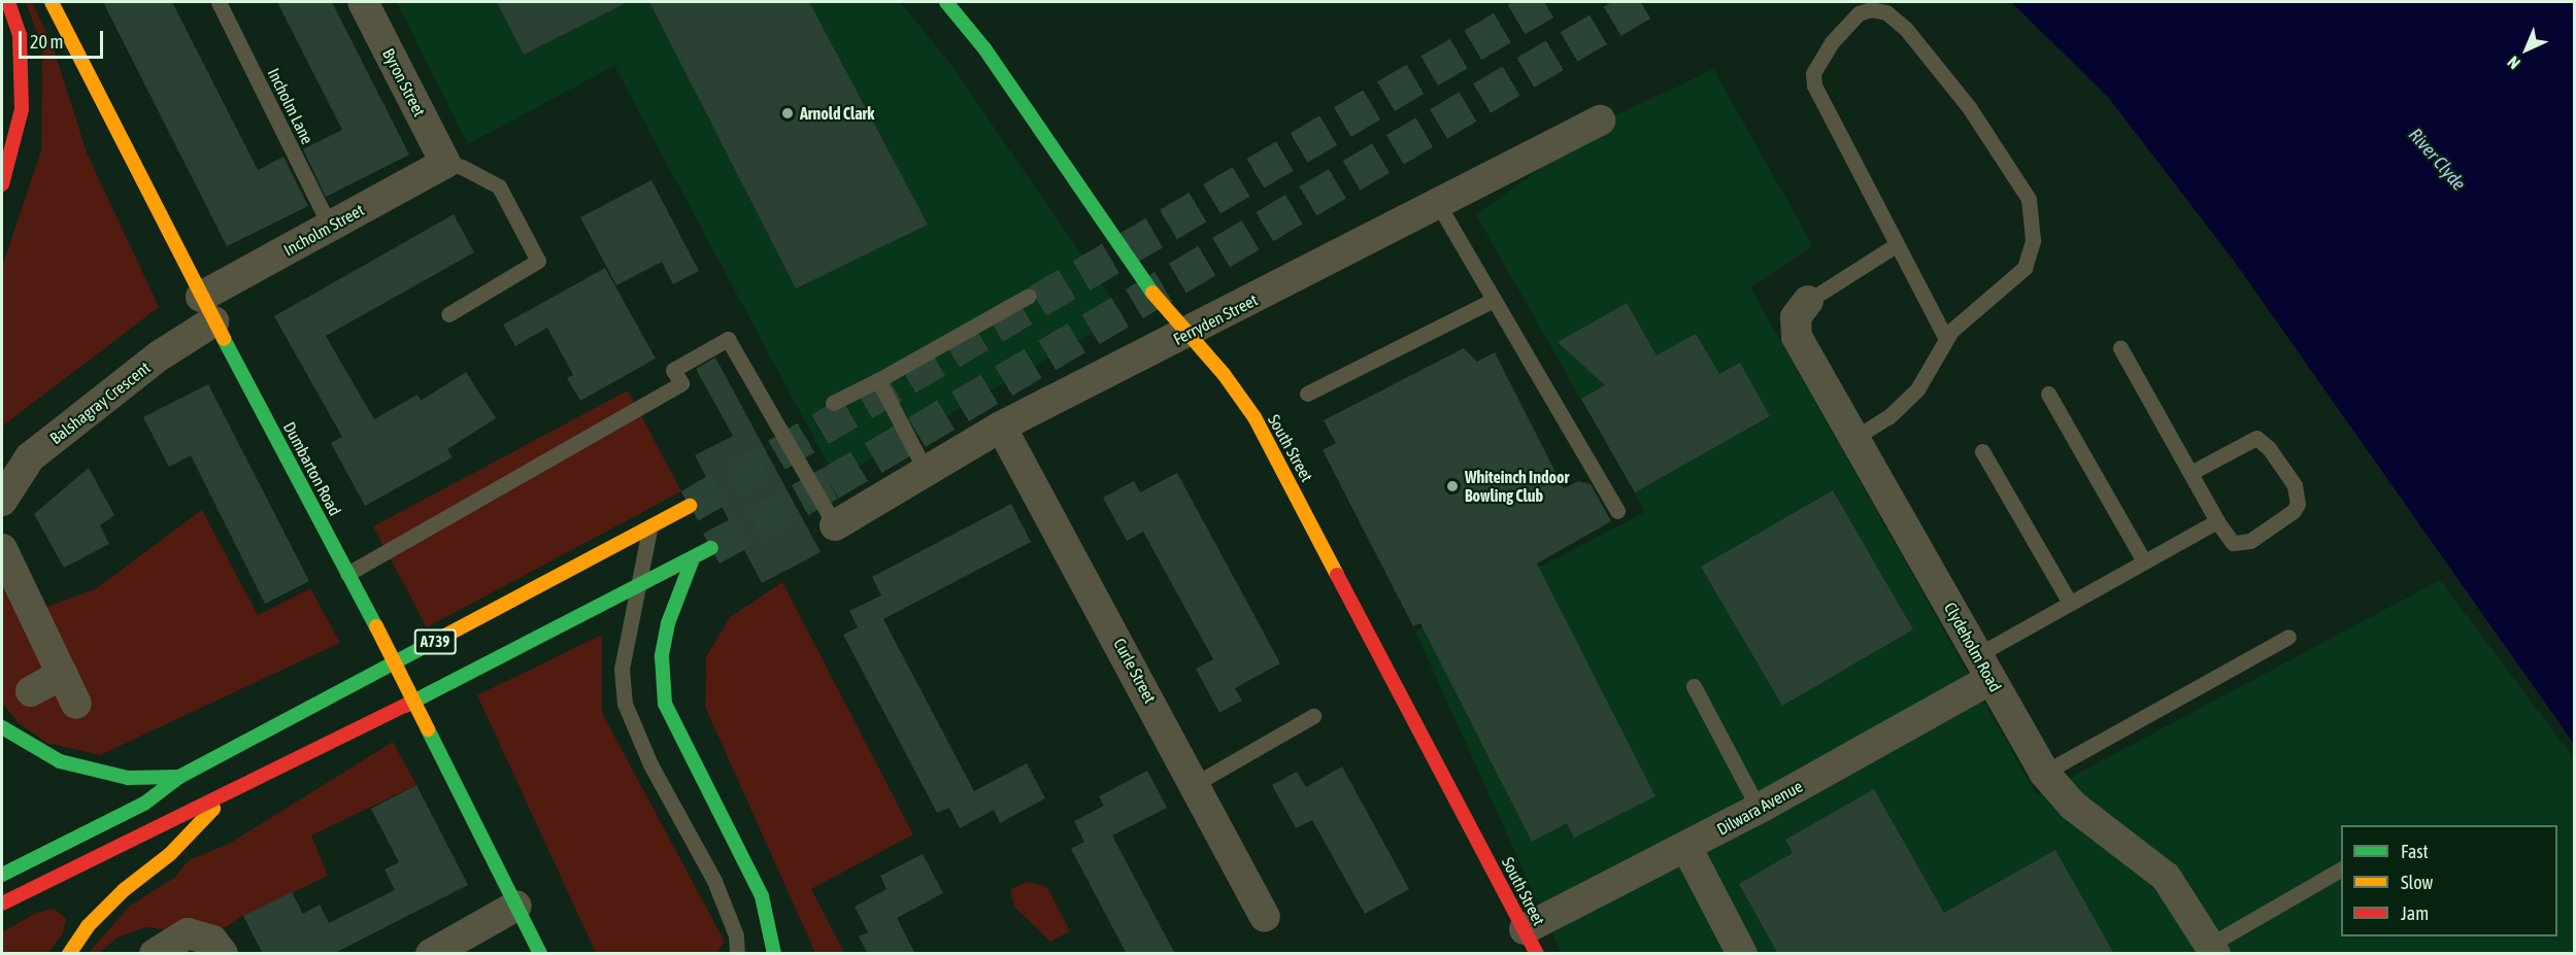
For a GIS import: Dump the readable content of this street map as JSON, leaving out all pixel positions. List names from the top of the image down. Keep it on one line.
{"streets":{"main road":["South Street","Dumbarton Road","A739"],"street":["Byron Street","Incholm Street","Ferryden Street","Balshagray Crescent","Clydeholm Road","Curle Street","Dilwara Avenue"],"lane":["Incholm Lane"]},"crossings":[["Byron Street","Incholm Street"],["Incholm Lane","Incholm Street"],["Incholm Street","Balshagray Crescent"],["Incholm Street","Dumbarton Road"],["Ferryden Street","South Street"],["Ferryden Street","Curle Street"],["Balshagray Crescent","Dumbarton Road"],["South Street","Dilwara Avenue"],["Clydeholm Road","Dilwara Avenue"]],"water":["River Clyde"],"places":["Arnold Clark","Whiteinch Indoor Bowling Club"],"legend":["Fast","Slow","Jam"],"scale_bar":"20 m","north":"bottom left"}
